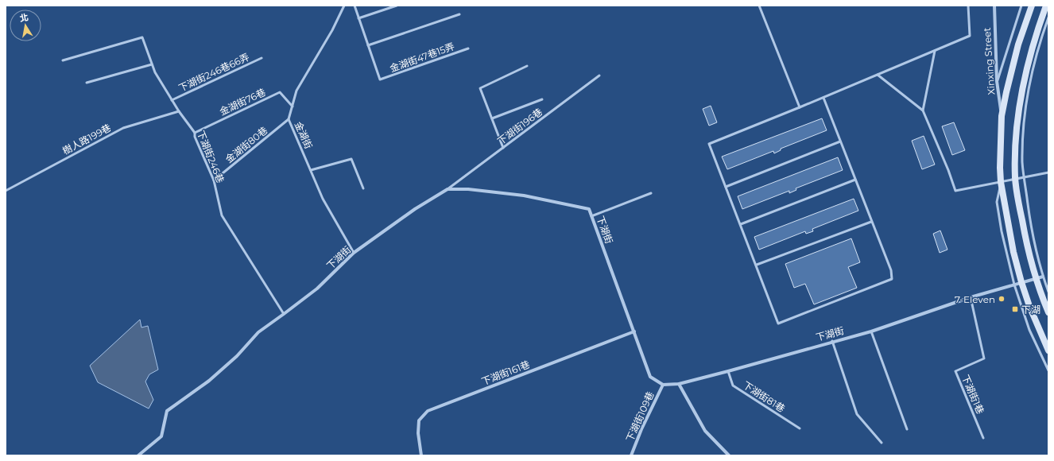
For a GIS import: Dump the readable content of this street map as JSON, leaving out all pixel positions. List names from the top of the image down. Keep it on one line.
{"streets":{"street":["Xinxing Street","下湖街","下湖街161巷","下湖街109巷"],"lane":["金湖街47巷15弄","下湖街246巷66弄","金湖街76巷","下湖街196巷","金湖街","樹人路199巷","金湖街80巷","下湖街246巷","下湖街1巷","下湖街81巷"]},"crossings":[["下湖街246巷66弄","下湖街246巷"],["金湖街76巷","金湖街"],["金湖街76巷","下湖街246巷"],["下湖街196巷","下湖街"],["金湖街","金湖街80巷"],["金湖街","下湖街"],["樹人路199巷","下湖街246巷"],["金湖街80巷","下湖街246巷"],["下湖街246巷","下湖街"],["下湖街","下湖街161巷"],["下湖街","下湖街1巷"],["下湖街","下湖街81巷"],["下湖街","下湖街109巷"]],"places":{"other":["7-Eleven"],"transit":["下湖"]},"north":"top"}
